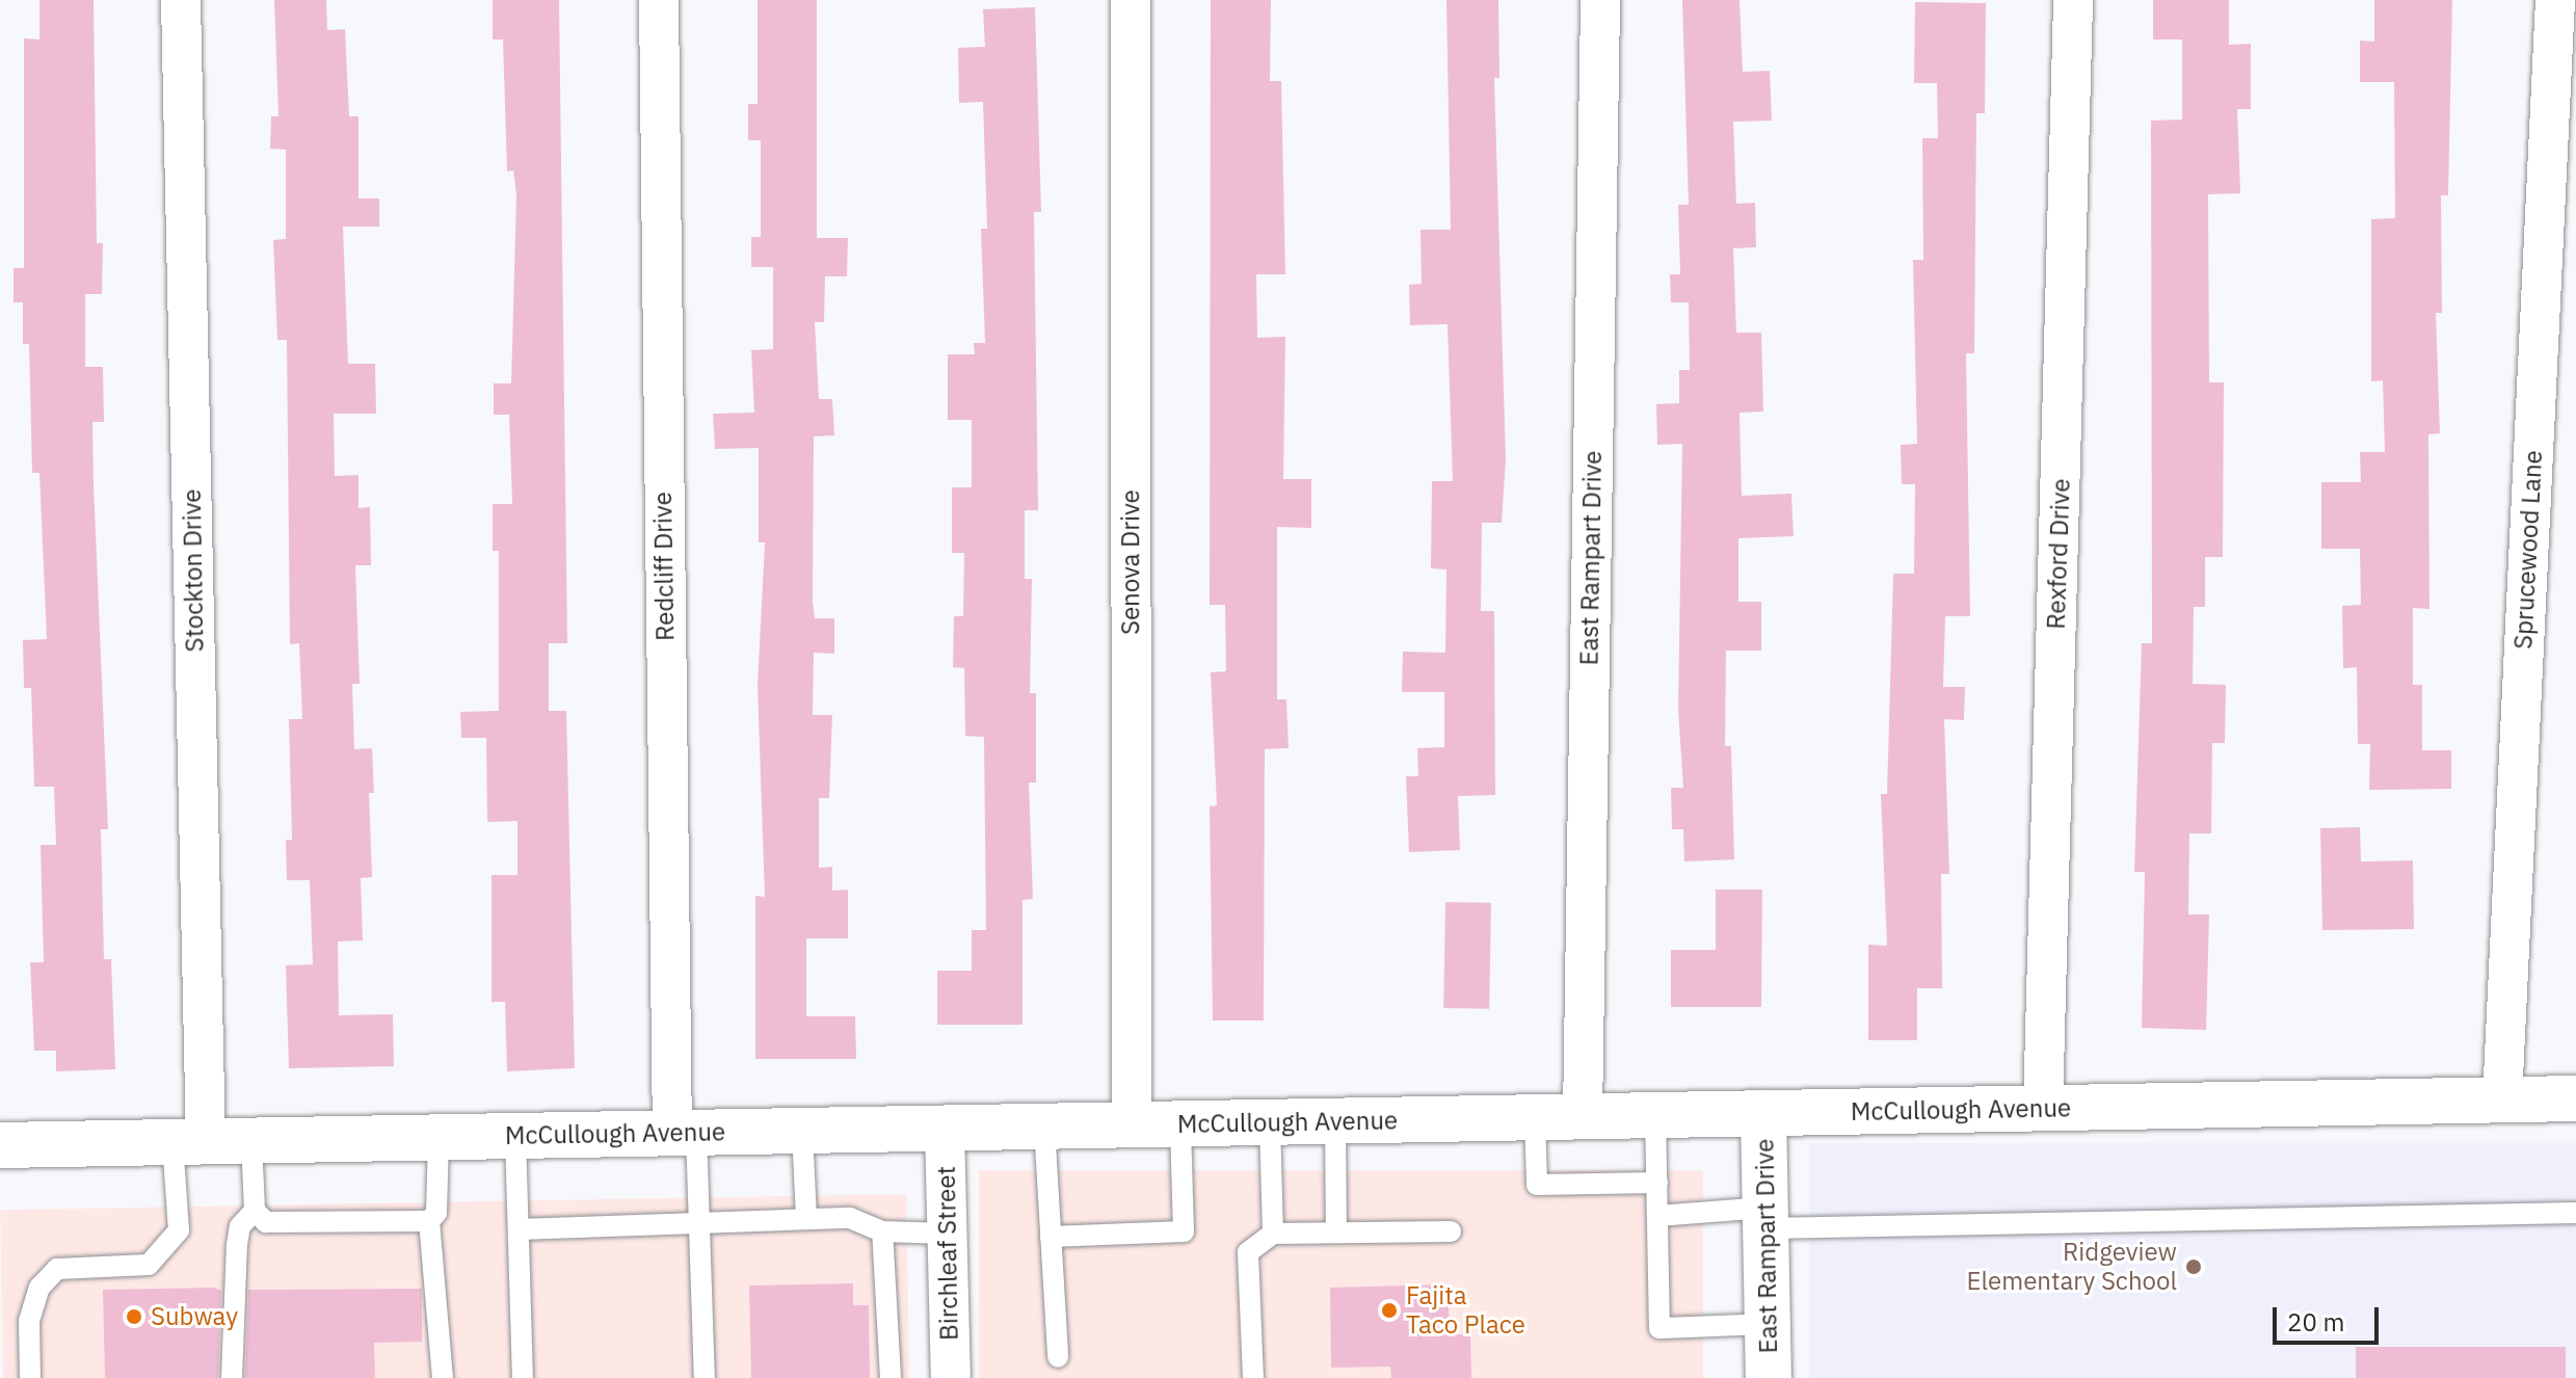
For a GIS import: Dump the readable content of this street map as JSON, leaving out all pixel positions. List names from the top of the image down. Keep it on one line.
{"streets":{"main road":["East Rampart Drive","McCullough Avenue"],"street":["Sprucewood Lane","Rexford Drive","Senova Drive","Redcliff Drive","Stockton Drive","Birchleaf Street"]},"crossings":[["Sprucewood Lane","McCullough Avenue"],["Rexford Drive","McCullough Avenue"],["East Rampart Drive","McCullough Avenue"],["Senova Drive","McCullough Avenue"],["Redcliff Drive","McCullough Avenue"],["Stockton Drive","McCullough Avenue"],["McCullough Avenue","Birchleaf Street"]],"places":["Ridgeview Elementary School","Fajita Taco Place","Subway"],"scale_bar":"20 m"}
